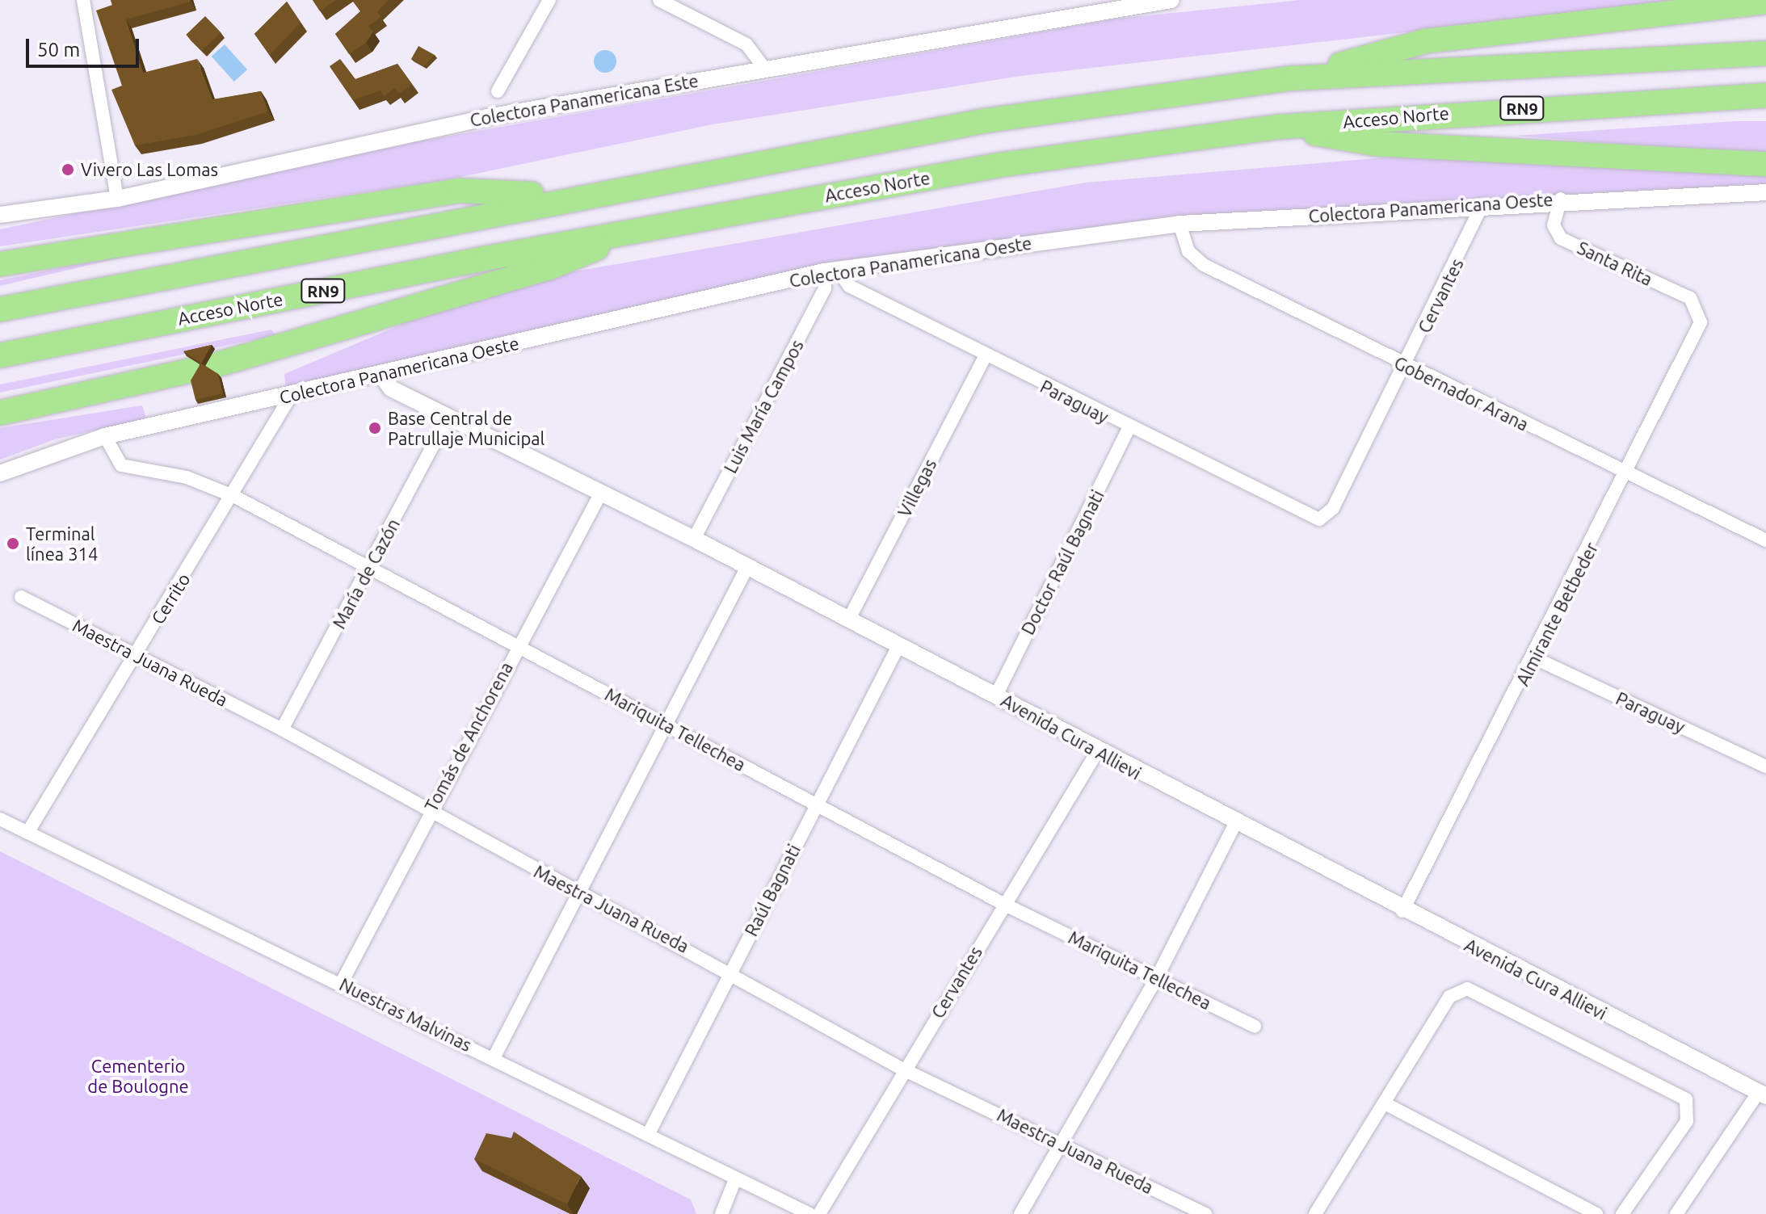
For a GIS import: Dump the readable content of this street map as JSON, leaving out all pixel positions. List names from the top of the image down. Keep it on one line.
{"streets":{"highway":["RN9","Acceso Norte"],"street":["Colectora Panamericana Este","Colectora Panamericana Oeste","Santa Rita","Cervantes","Gobernador Arana","Paraguay","Luis María Campos","Villegas","Doctor Raúl Bagnati","María de Cazón","Cerrito","Almirante Betbeder","Maestra Juana Rueda","Mariquita Tellechea","Tomás de Anchorena","Avenida Cura Allievi","Raúl Bagnati","Nuestras Malvinas"]},"crossings":[["Colectora Panamericana Oeste","Santa Rita"],["Colectora Panamericana Oeste","Cervantes"],["Colectora Panamericana Oeste","Gobernador Arana"],["Colectora Panamericana Oeste","Paraguay"],["Colectora Panamericana Oeste","Luis María Campos"],["Colectora Panamericana Oeste","Cerrito"],["Colectora Panamericana Oeste","Mariquita Tellechea"],["Colectora Panamericana Oeste","Avenida Cura Allievi"],["Santa Rita","Almirante Betbeder"],["Cervantes","Gobernador Arana"],["Cervantes","Paraguay"],["Cervantes","Maestra Juana Rueda"],["Cervantes","Mariquita Tellechea"],["Cervantes","Avenida Cura Allievi"],["Gobernador Arana","Almirante Betbeder"],["Paraguay","Luis María Campos"],["Paraguay","Villegas"],["Paraguay","Doctor Raúl Bagnati"],["Paraguay","Almirante Betbeder"],["Luis María Campos","Avenida Cura Allievi"],["Villegas","Avenida Cura Allievi"],["Doctor Raúl Bagnati","Avenida Cura Allievi"],["María de Cazón","Maestra Juana Rueda"],["María de Cazón","Mariquita Tellechea"],["María de Cazón","Avenida Cura Allievi"],["Cerrito","Maestra Juana Rueda"],["Cerrito","Mariquita Tellechea"],["Cerrito","Nuestras Malvinas"],["Almirante Betbeder","Avenida Cura Allievi"],["Maestra Juana Rueda","Tomás de Anchorena"],["Maestra Juana Rueda","Raúl Bagnati"],["Mariquita Tellechea","Tomás de Anchorena"],["Mariquita Tellechea","Raúl Bagnati"],["Tomás de Anchorena","Avenida Cura Allievi"],["Tomás de Anchorena","Nuestras Malvinas"],["Avenida Cura Allievi","Raúl Bagnati"],["Raúl Bagnati","Nuestras Malvinas"]],"parks":["Cementerio de Boulogne"],"places":["Vivero Las Lomas","Base Central de Patrullaje Municipal","Terminal línea 314"],"scale_bar":"50 m"}
